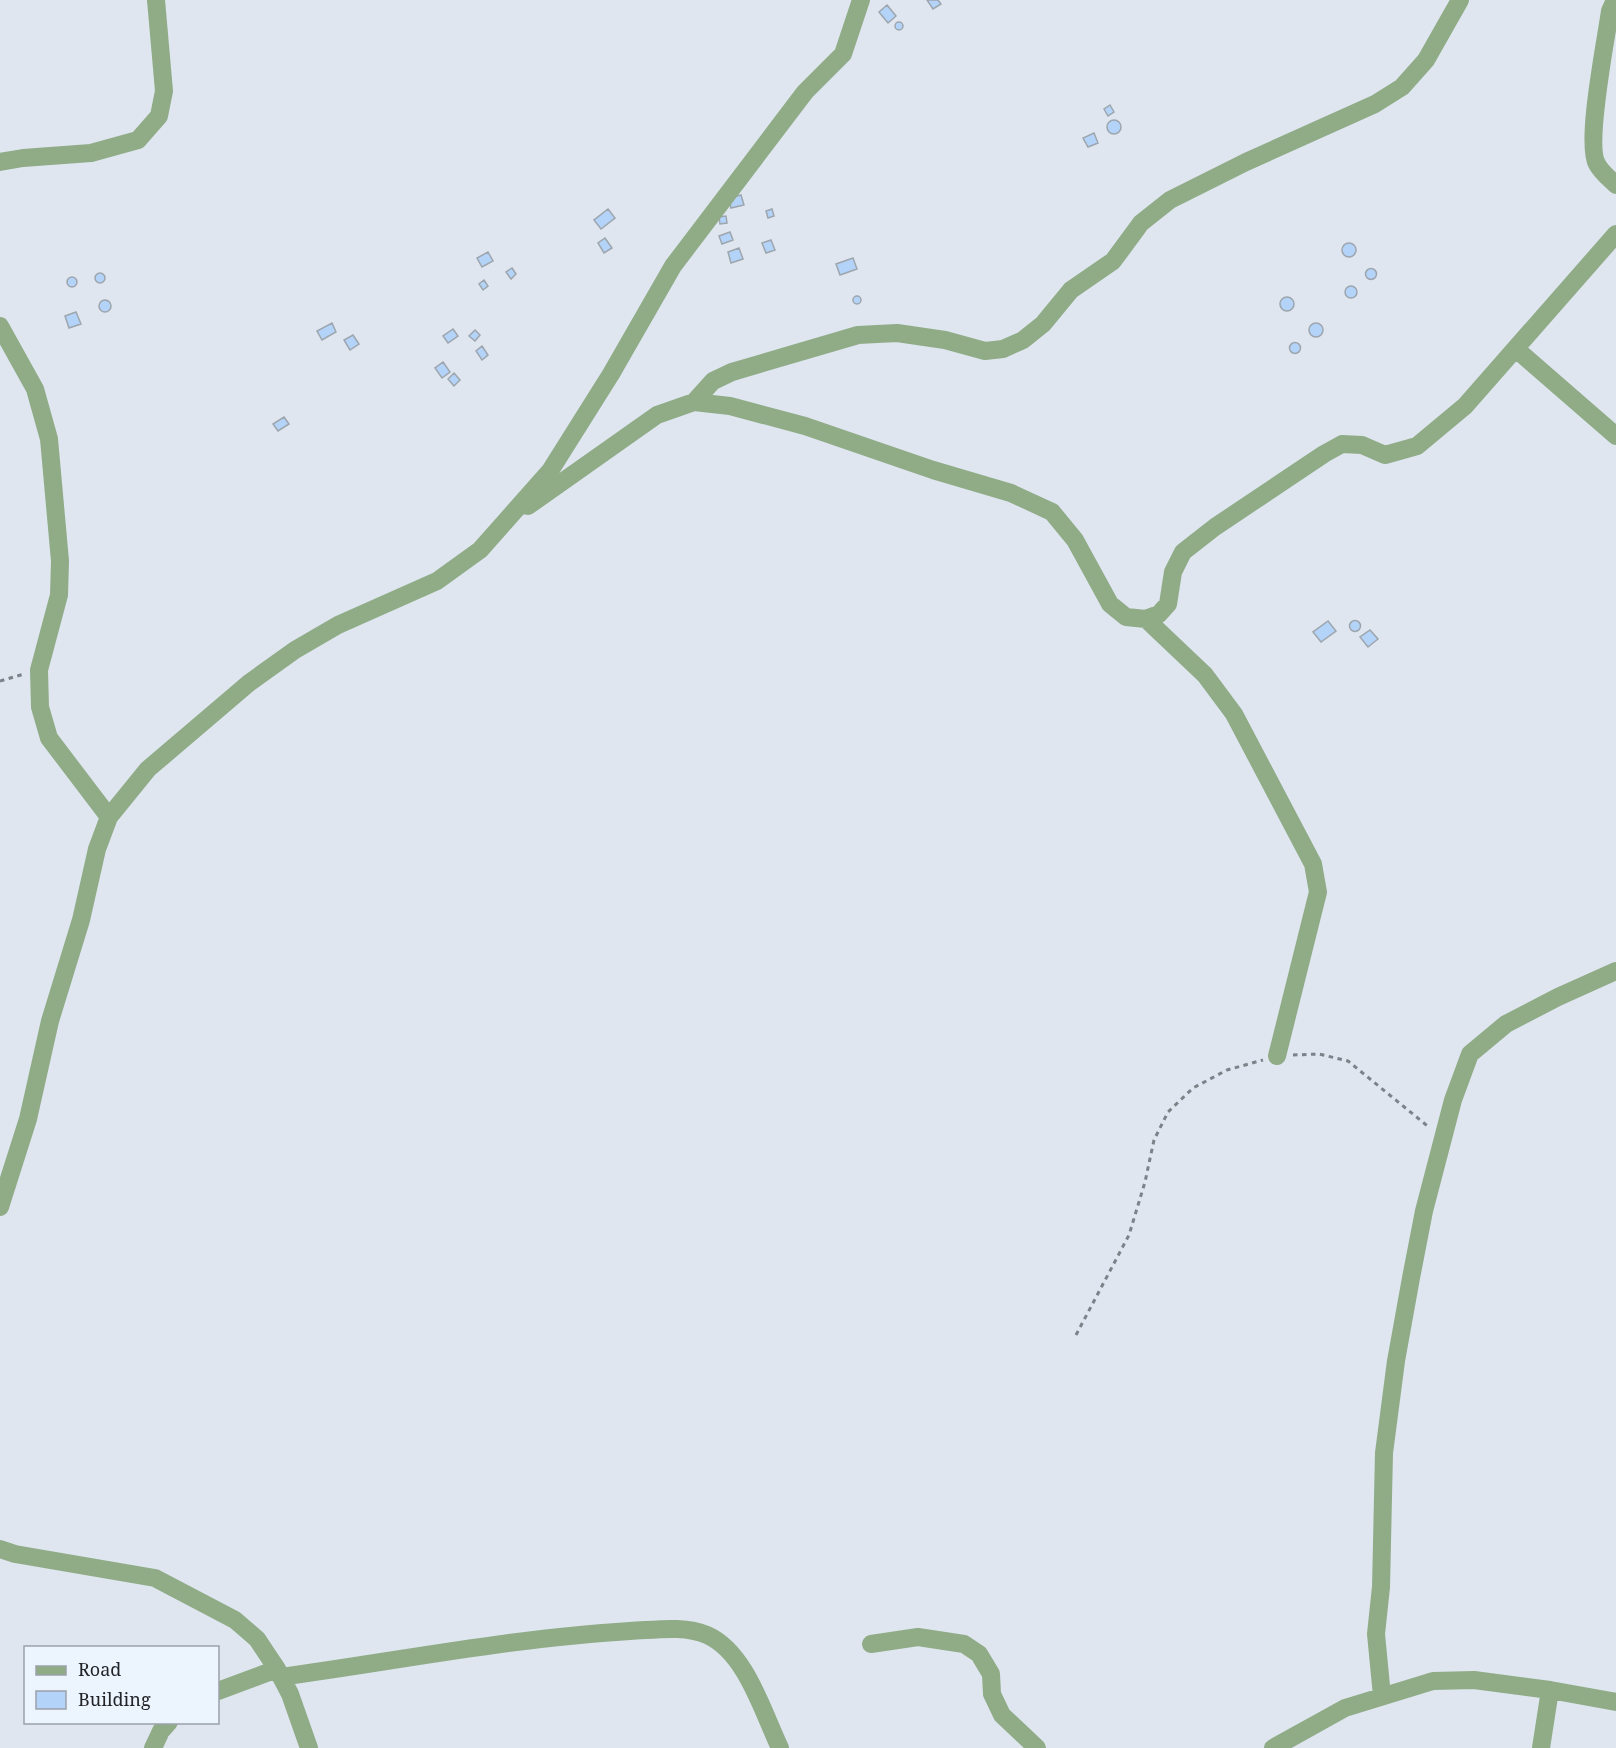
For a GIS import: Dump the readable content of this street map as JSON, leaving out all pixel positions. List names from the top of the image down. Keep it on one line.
{"legend":["Road","Building"]}
